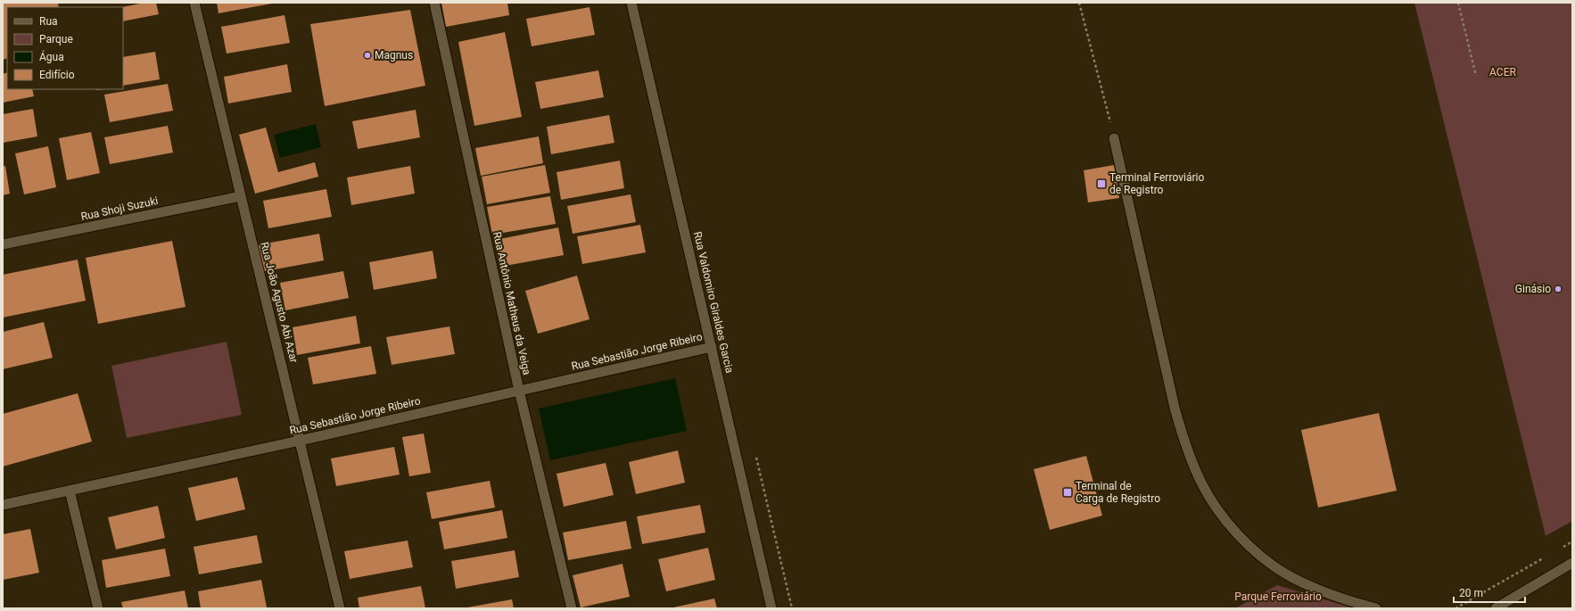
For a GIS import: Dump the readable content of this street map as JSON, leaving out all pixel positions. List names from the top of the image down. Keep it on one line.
{"streets":{"street":["Rua Shoji Suzuki","Rua João Agusto Abi Azar","Rua Valdomiro Giraldes Garcia","Rua Antônio Matheus da Veiga","Rua Sebastião Jorge Ribeiro"]},"crossings":[["Rua Shoji Suzuki","Rua João Agusto Abi Azar"],["Rua João Agusto Abi Azar","Rua Sebastião Jorge Ribeiro"],["Rua Valdomiro Giraldes Garcia","Rua Sebastião Jorge Ribeiro"],["Rua Antônio Matheus da Veiga","Rua Sebastião Jorge Ribeiro"]],"parks":["ACER","Parque Ferroviário"],"places":{"other":["Magnus","Ginásio"],"transit":["Terminal Ferroviário de Registro","Terminal de Carga de Registro"]},"legend":["Rua","Parque","Água","Edifício"],"scale_bar":"20 m"}
